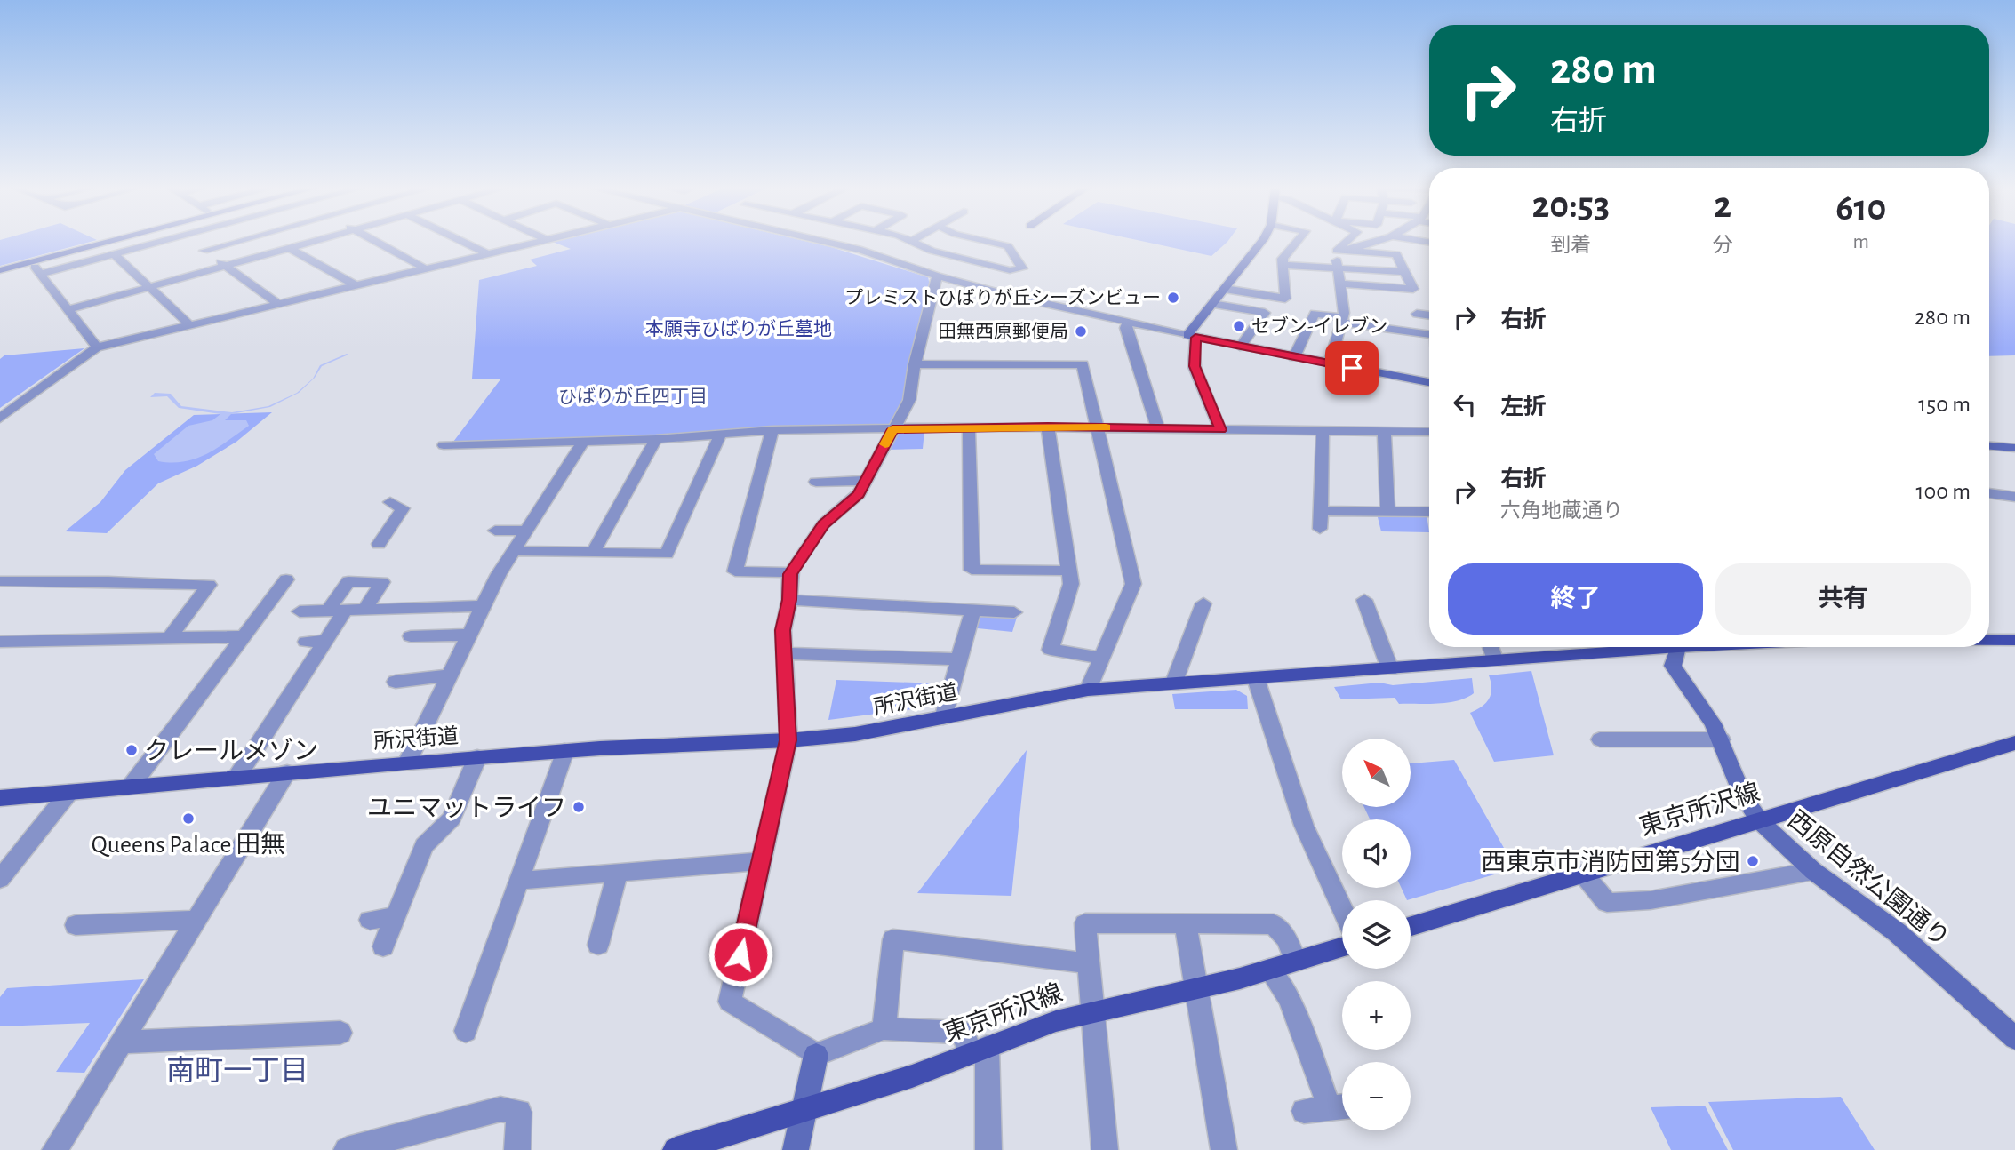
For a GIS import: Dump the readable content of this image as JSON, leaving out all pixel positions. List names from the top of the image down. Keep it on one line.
{"streets":{"main road":["所沢街道","東京所沢線"],"street":["西原自然公園通り"]},"crossings":[["東京所沢線","西原自然公園通り"]],"districts":["ひばりが丘四丁目","南町一丁目"],"parks":["本願寺ひばりが丘墓地"],"places":["プレミストひばりが丘シーズンビュー","セブン-イレブン","田無西原郵便局","クレールメゾン","ユニマットライフ","Queens Palace 田無","西東京市消防団第5分団"],"north":"top left","page":{"turn":["280 m","右折"],"eta":["20:53","到着","2","分","610","m"],"list":[{"name":"右折","value":"280 m"},{"name":"左折","value":"150 m"},{"name":"右折","note":"六角地蔵通り","value":"100 m"}],"buttons":["終了","共有"],"map_buttons":["+","−"]}}
